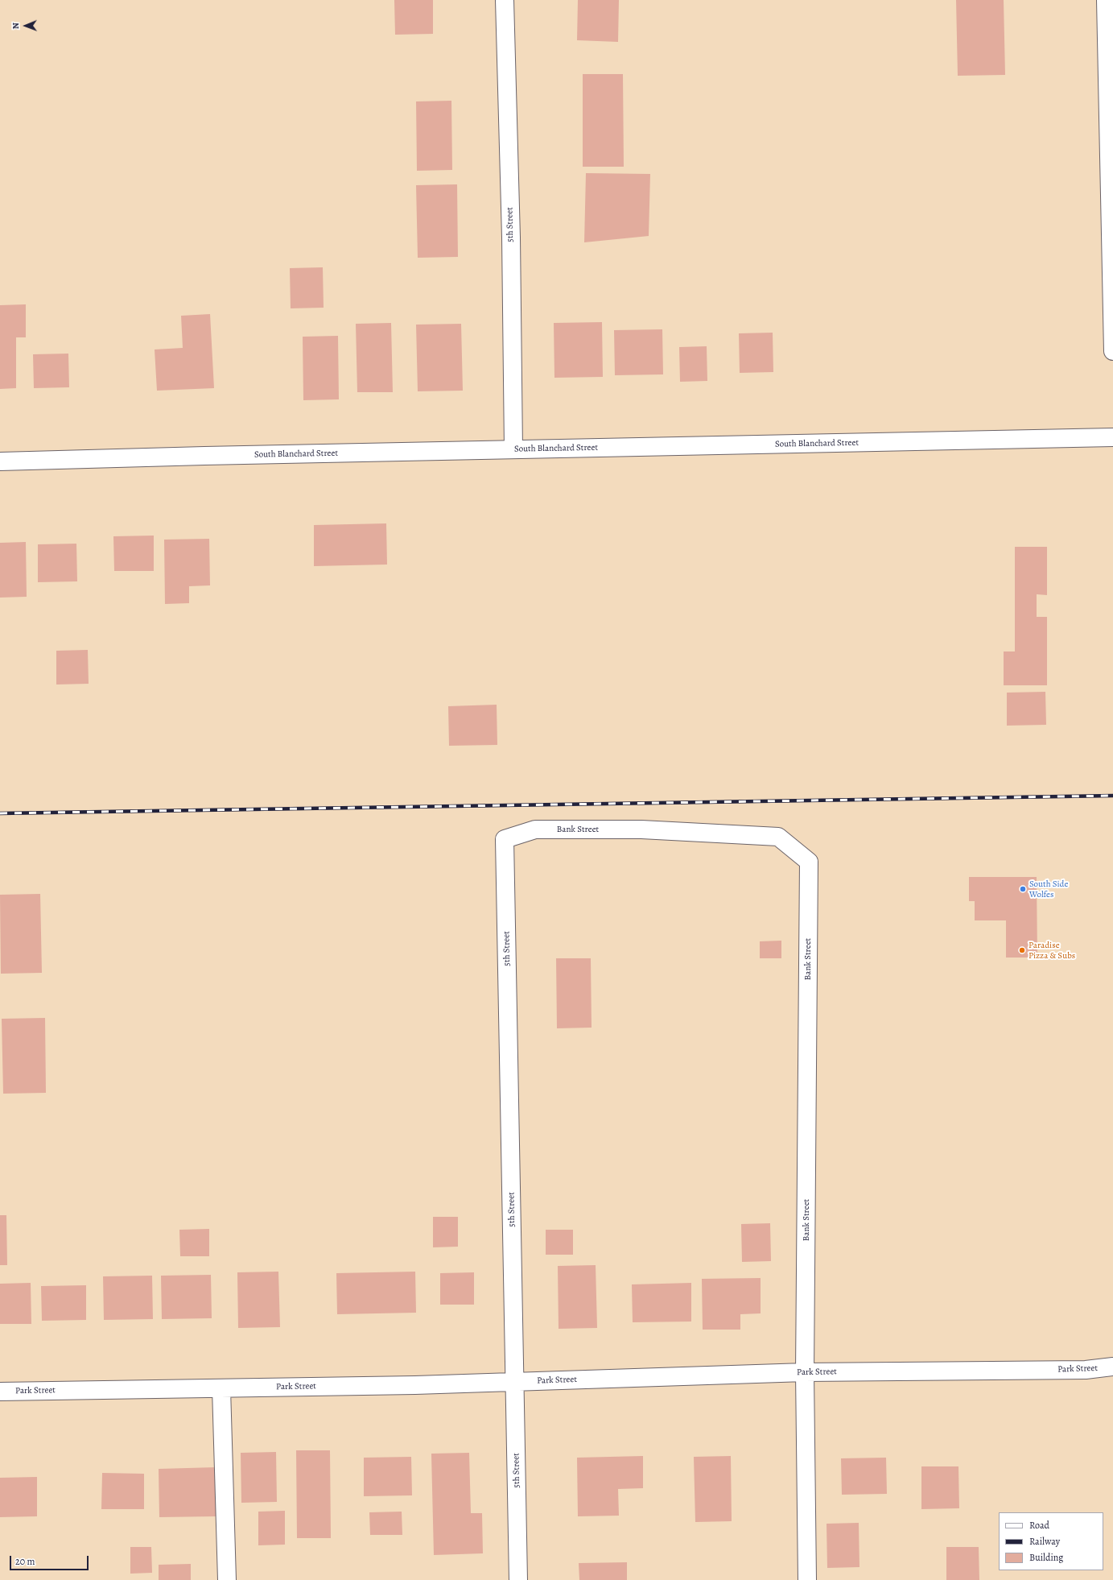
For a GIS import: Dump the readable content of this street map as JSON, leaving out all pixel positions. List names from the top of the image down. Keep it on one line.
{"streets":{"street":["5th Street","South Blanchard Street","Bank Street","Park Street"]},"crossings":[["5th Street","South Blanchard Street"],["5th Street","Bank Street"],["5th Street","Park Street"],["Bank Street","Park Street"]],"places":["South Side Wolfes","Paradise Pizza & Subs"],"legend":["Road","Railway","Building"],"scale_bar":"20 m","north":"left"}
